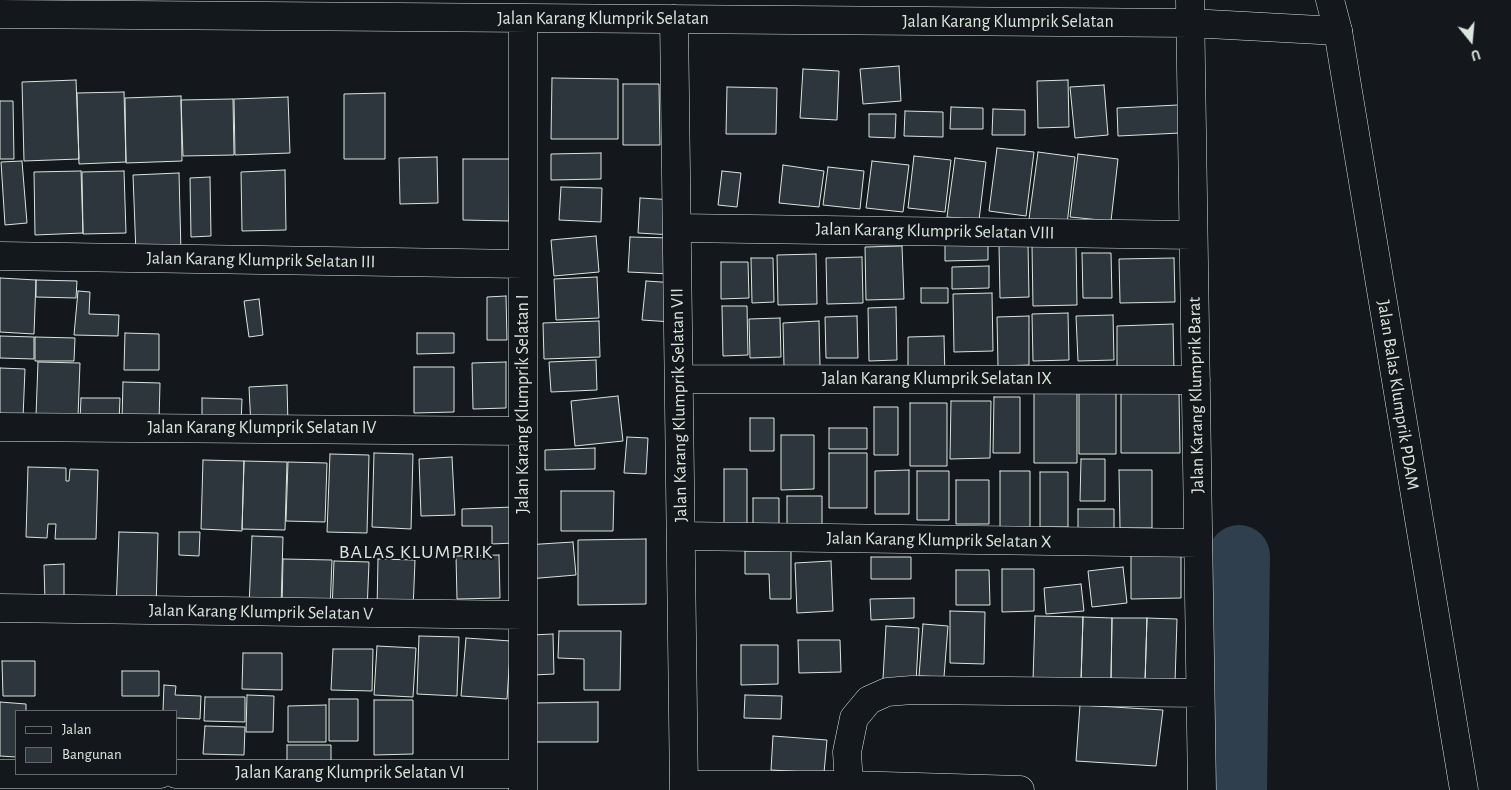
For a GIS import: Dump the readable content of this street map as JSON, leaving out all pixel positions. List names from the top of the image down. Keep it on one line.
{"streets":{"street":["Jalan Karang Klumprik Selatan","Jalan Karang Klumprik Selatan VIII","Jalan Karang Klumprik Selatan III","Jalan Karang Klumprik Selatan IX","Jalan Karang Klumprik Barat","Jalan Balas Klumprik PDAM","Jalan Karang Klumprik Selatan I","Jalan Karang Klumprik Selatan VII","Jalan Karang Klumprik Selatan IV","Jalan Karang Klumprik Selatan X","Jalan Karang Klumprik Selatan V","Jalan Karang Klumprik Selatan VI"]},"crossings":[["Jalan Karang Klumprik Selatan","Jalan Karang Klumprik Barat"],["Jalan Karang Klumprik Selatan","Jalan Balas Klumprik PDAM"],["Jalan Karang Klumprik Selatan","Jalan Karang Klumprik Selatan I"],["Jalan Karang Klumprik Selatan","Jalan Karang Klumprik Selatan VII"],["Jalan Karang Klumprik Selatan VIII","Jalan Karang Klumprik Barat"],["Jalan Karang Klumprik Selatan VIII","Jalan Karang Klumprik Selatan VII"],["Jalan Karang Klumprik Selatan III","Jalan Karang Klumprik Selatan I"],["Jalan Karang Klumprik Selatan IX","Jalan Karang Klumprik Barat"],["Jalan Karang Klumprik Selatan IX","Jalan Karang Klumprik Selatan VII"],["Jalan Karang Klumprik Barat","Jalan Karang Klumprik Selatan X"],["Jalan Karang Klumprik Selatan I","Jalan Karang Klumprik Selatan IV"],["Jalan Karang Klumprik Selatan I","Jalan Karang Klumprik Selatan V"],["Jalan Karang Klumprik Selatan I","Jalan Karang Klumprik Selatan VI"],["Jalan Karang Klumprik Selatan VII","Jalan Karang Klumprik Selatan X"]],"districts":["BALAS KLUMPRIK"],"legend":["Jalan","Bangunan"],"north":"bottom"}
